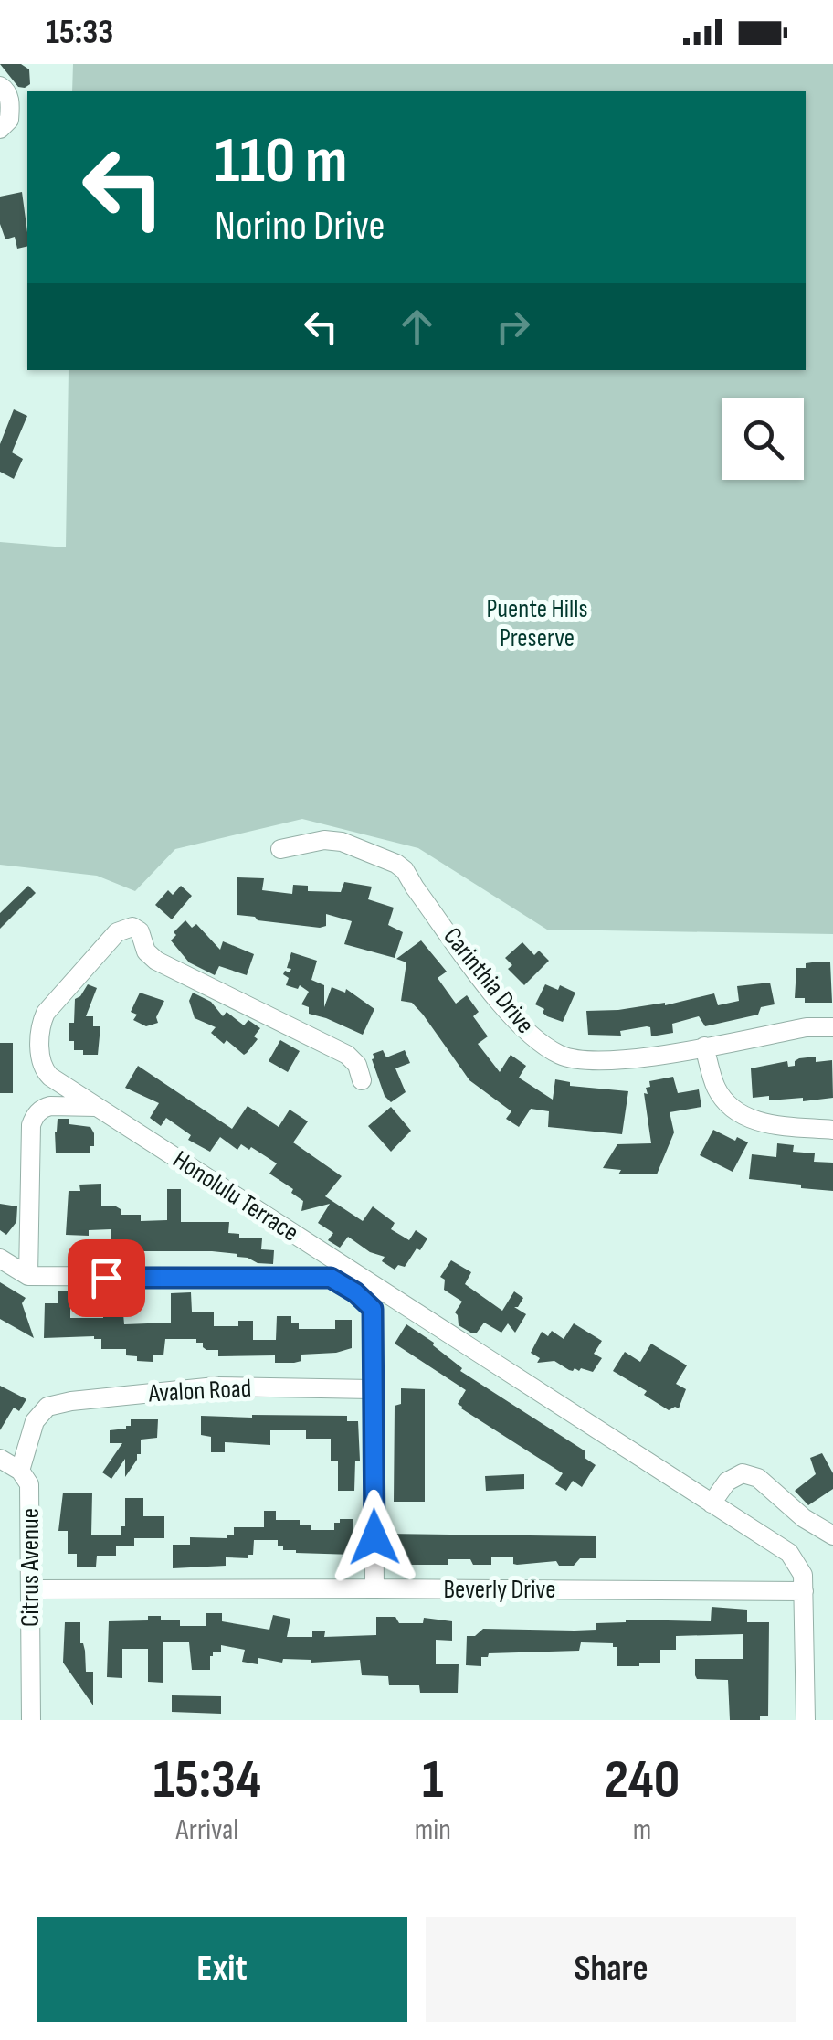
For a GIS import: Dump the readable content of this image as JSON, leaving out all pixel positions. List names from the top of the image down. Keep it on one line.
{"streets":{"street":["Carinthia Drive","Honolulu Terrace","Avalon Road","Citrus Avenue","Beverly Drive"]},"crossings":[["Honolulu Terrace","Beverly Drive"],["Avalon Road","Citrus Avenue"],["Citrus Avenue","Beverly Drive"]],"parks":["Puente Hills Preserve"],"page":{"status":"15:33","turn":["110 m","Norino Drive"],"eta":["15:34","Arrival","1","min","240","m"],"buttons":["Exit","Share"]}}
